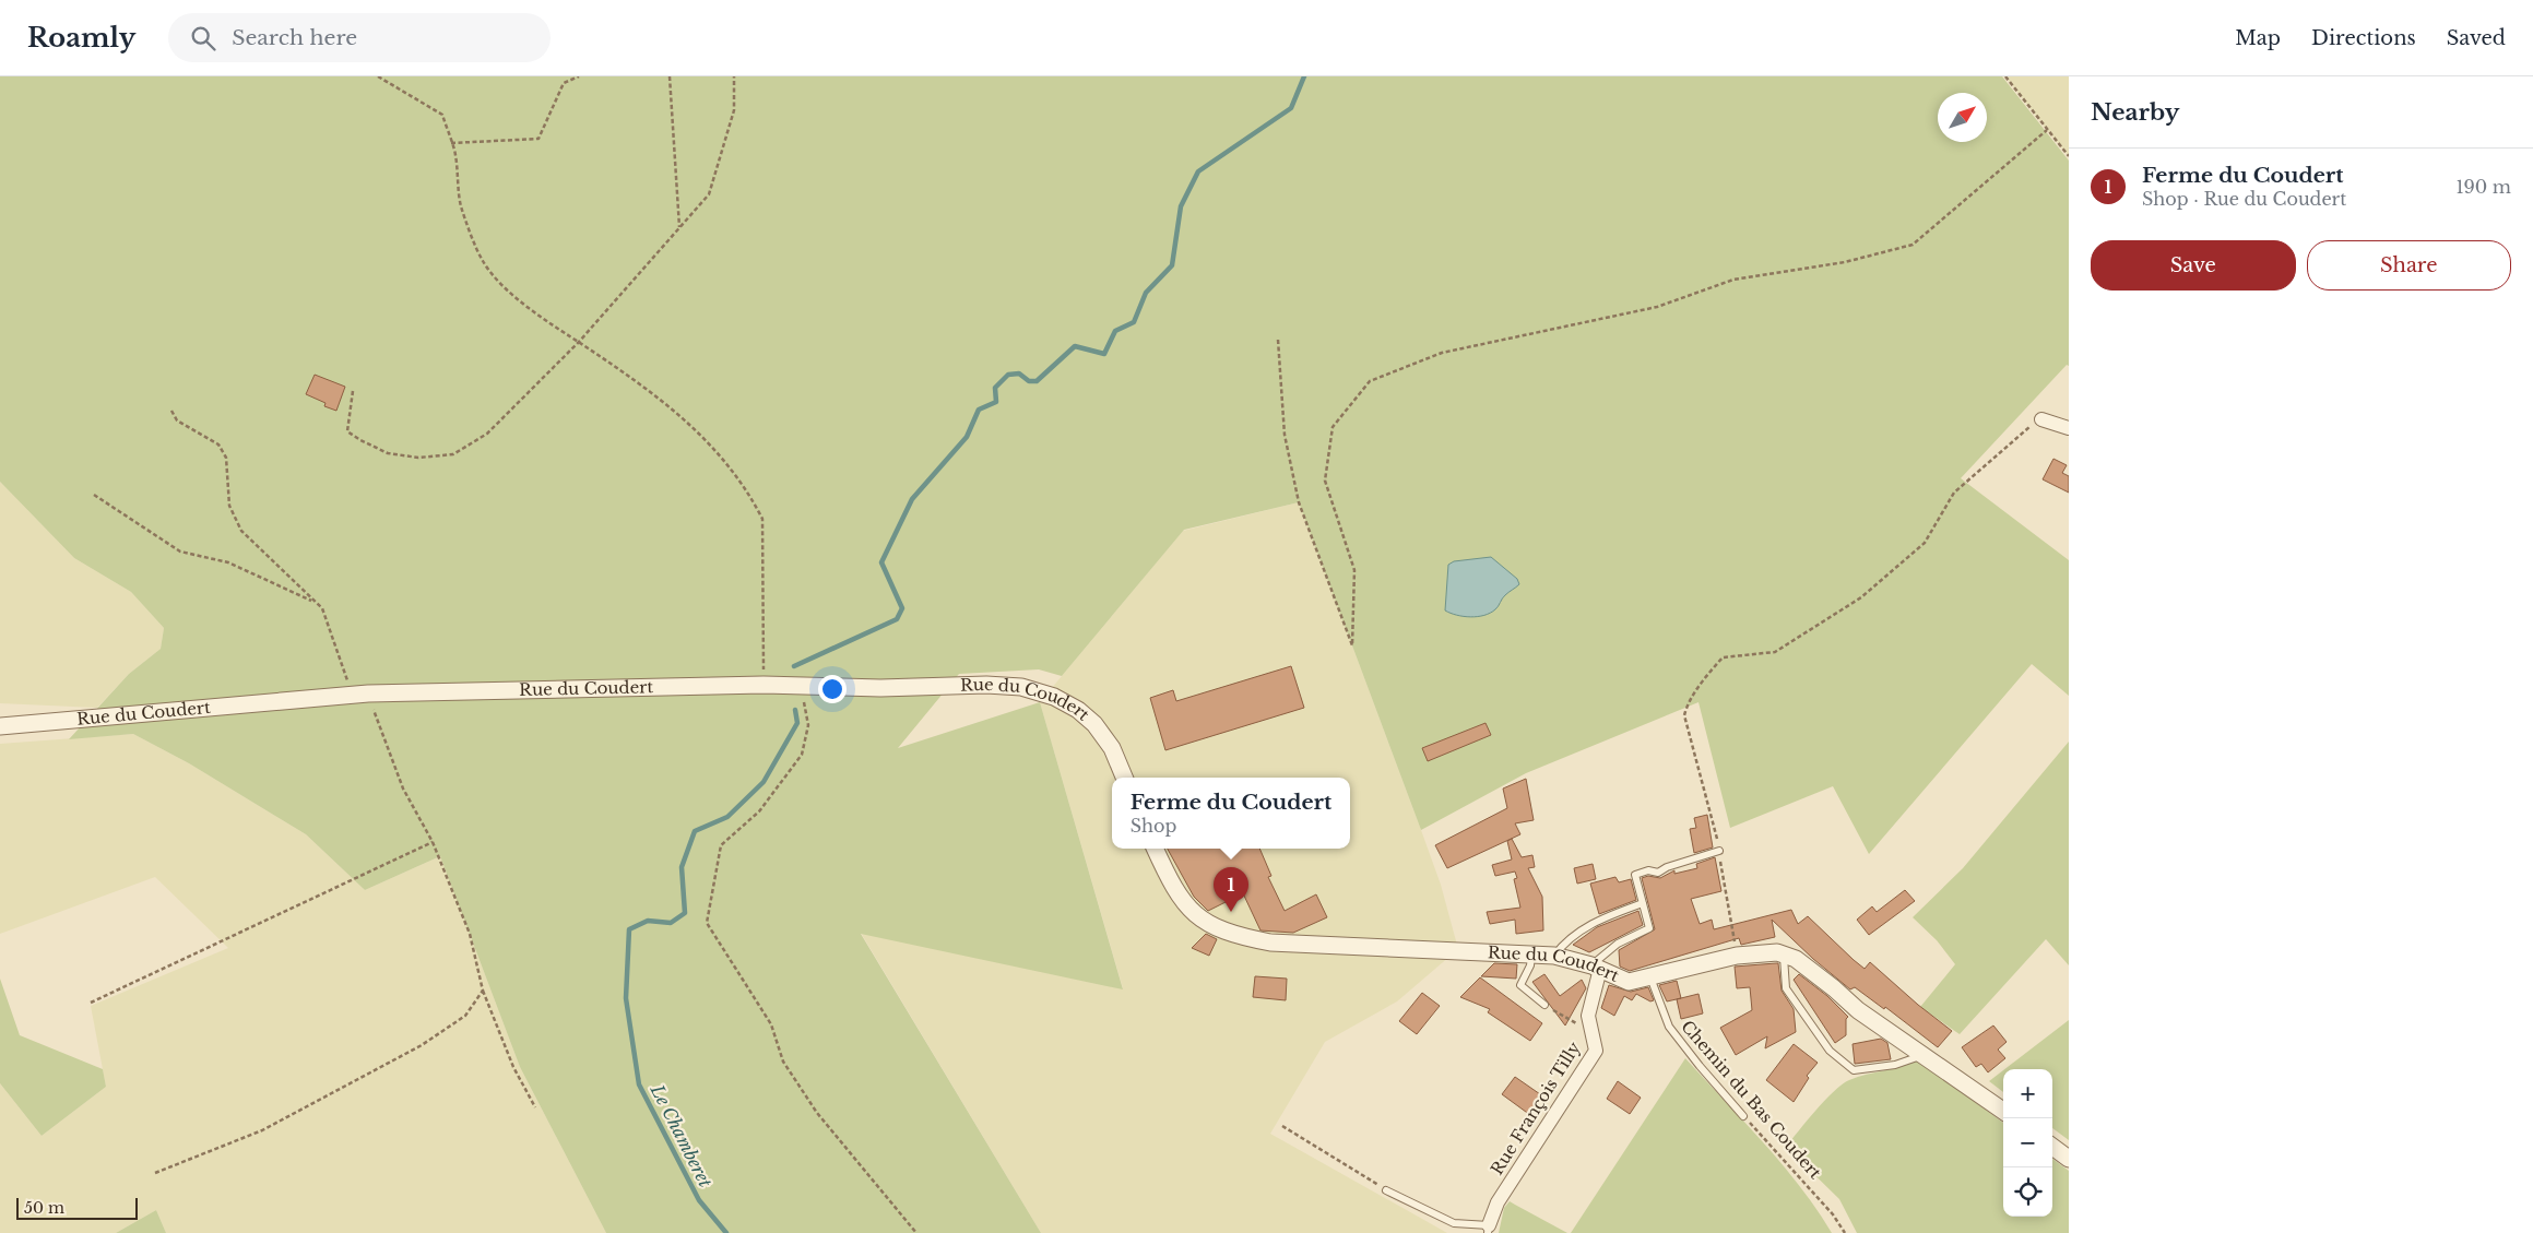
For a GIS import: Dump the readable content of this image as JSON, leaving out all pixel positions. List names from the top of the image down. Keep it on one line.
{"streets":{"street":["Rue du Coudert","Rue François Tilly"],"lane":["Chemin du Bas Coudert"]},"crossings":[["Rue du Coudert","Chemin du Bas Coudert"],["Rue du Coudert","Rue François Tilly"]],"water":["Le Chamberet"],"scale_bar":"50 m","north":"top right","page":{"header":"Roamly","search":"Search here","nav":["Map","Directions","Saved"],"heading":"Nearby","list":[{"mark":"1","name":"Ferme du Coudert","note":"Shop · Rue du Coudert","value":"190 m"}],"buttons":["Save","Share"],"popup":["Ferme du Coudert","Shop"],"pins":"1","map_buttons":["+","−"],"scale":"50 m"}}
